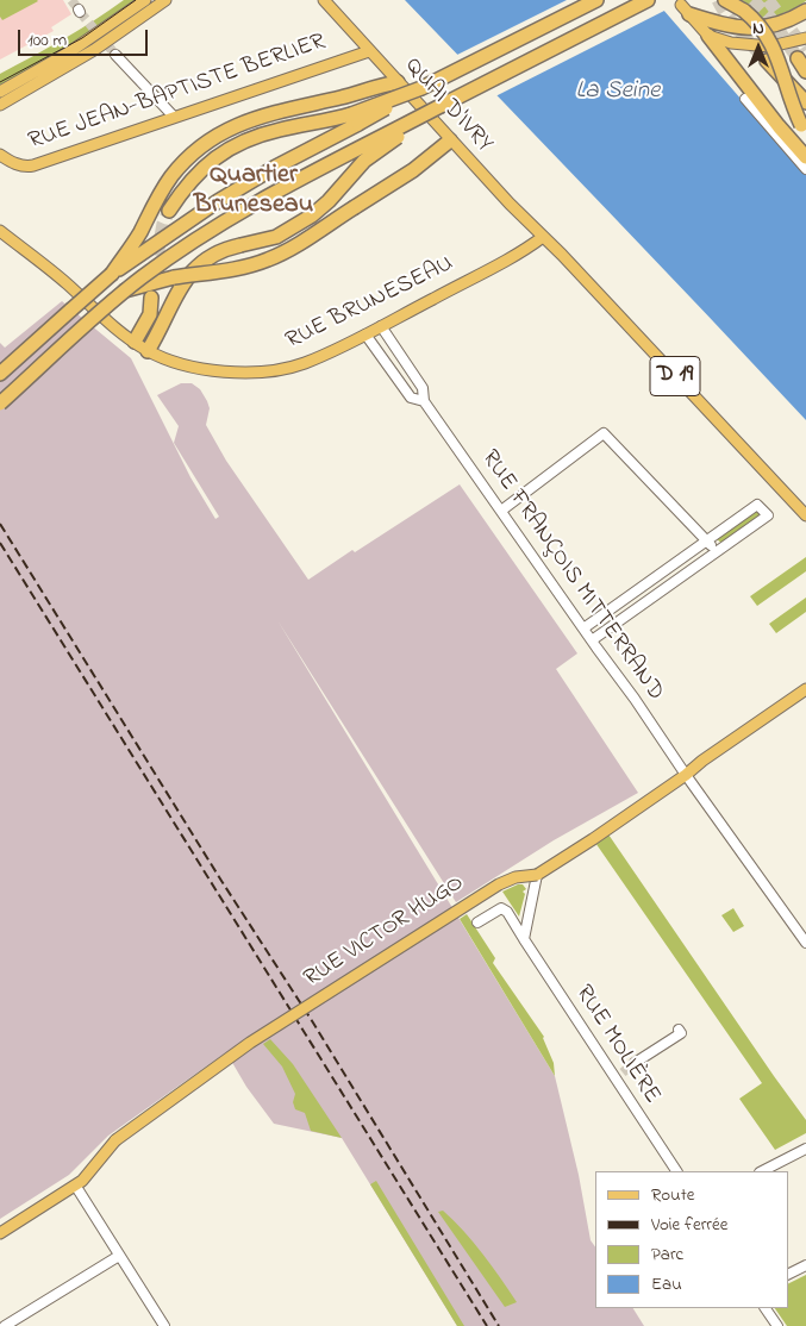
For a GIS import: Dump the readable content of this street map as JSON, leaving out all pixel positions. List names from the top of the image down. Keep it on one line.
{"streets":{"main road":["RUE JEAN-BAPTISTE BERLIER","QUAI D'IVRY","RUE BRUNESEAU","D 19","RUE VICTOR HUGO"],"street":["RUE FRANÇOIS MITTERRAND","RUE MOLIÈRE"]},"crossings":[["RUE JEAN-BAPTISTE BERLIER","QUAI D'IVRY"],["QUAI D'IVRY","RUE BRUNESEAU"],["QUAI D'IVRY","D 19"],["RUE BRUNESEAU","D 19"],["RUE BRUNESEAU","RUE FRANÇOIS MITTERRAND"],["RUE FRANÇOIS MITTERRAND","RUE VICTOR HUGO"]],"districts":["Quartier Bruneseau"],"water":["La Seine"],"legend":["Route","Voie ferrée","Parc","Eau"],"scale_bar":"100 m","north":"top"}
